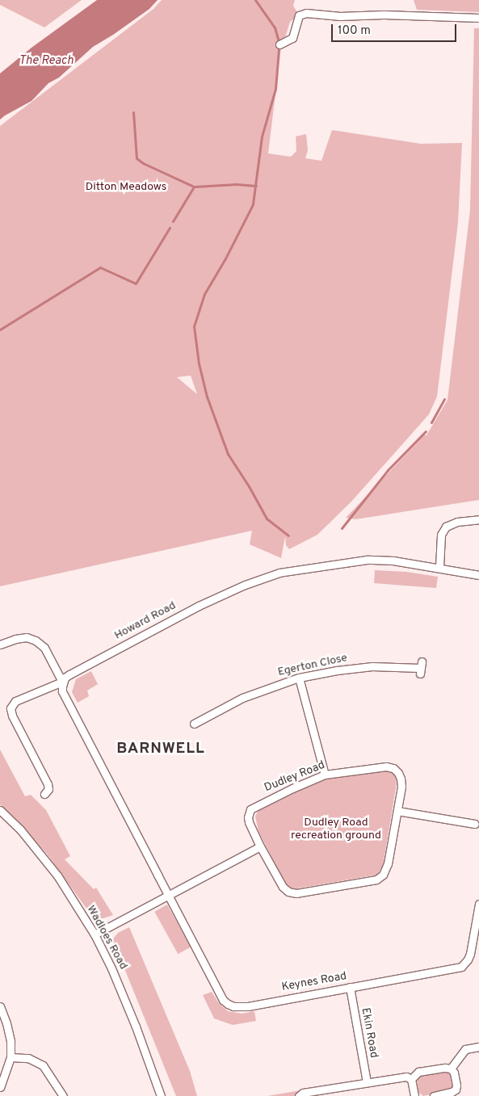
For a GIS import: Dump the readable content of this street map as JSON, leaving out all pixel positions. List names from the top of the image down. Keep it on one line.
{"streets":{"street":["Howard Road","Egerton Close","Dudley Road","Wadloes Road","Keynes Road","Ekin Road"]},"crossings":[["Keynes Road","Ekin Road"]],"districts":["BARNWELL"],"water":["The Reach"],"parks":["Ditton Meadows","Dudley Road recreation ground"],"scale_bar":"100 m"}
